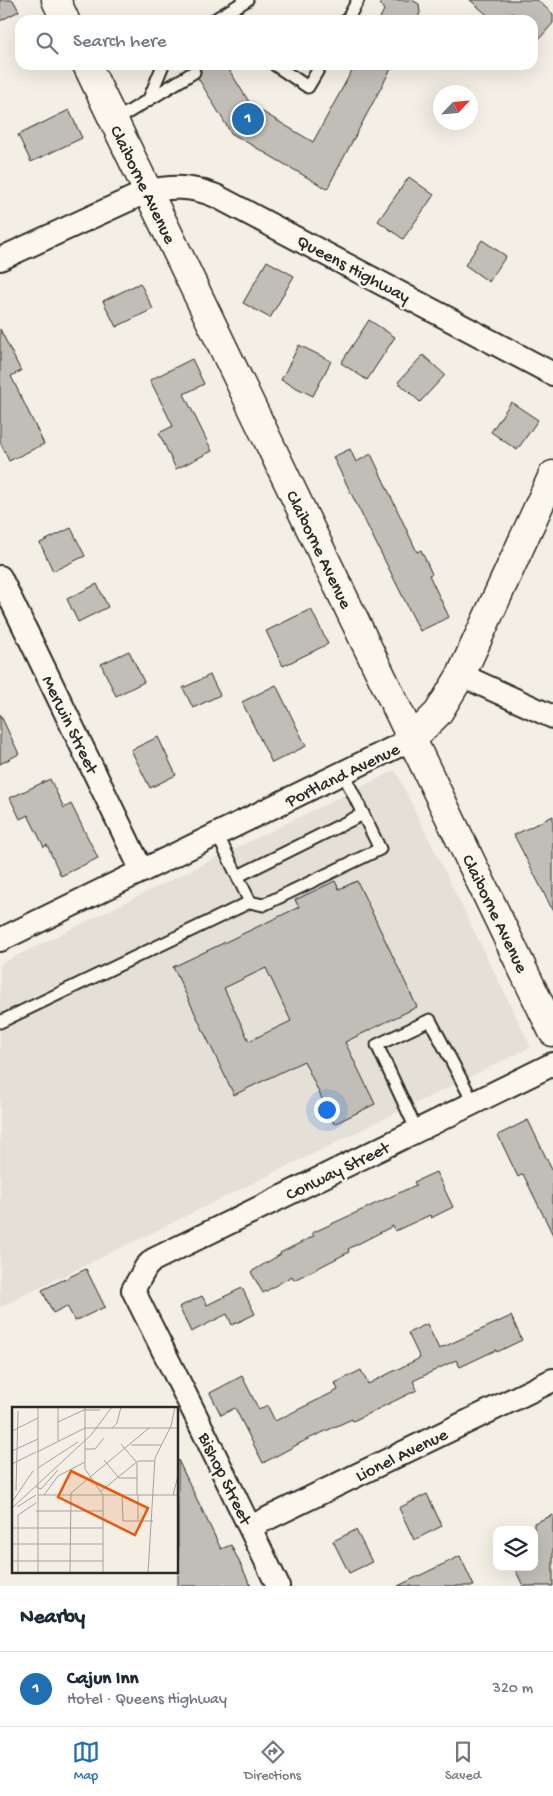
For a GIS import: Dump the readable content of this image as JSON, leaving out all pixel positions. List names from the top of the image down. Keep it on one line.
{"streets":{"street":["Claiborne Avenue","Queens Highway","Merwin Street","Portland Avenue","Conway Street","Lionel Avenue","Bishop Street"]},"crossings":[["Claiborne Avenue","Queens Highway"],["Claiborne Avenue","Portland Avenue"],["Merwin Street","Portland Avenue"],["Conway Street","Bishop Street"],["Lionel Avenue","Bishop Street"]],"north":"top right","page":{"search":"Search here","pins":"1","heading":"Nearby","list":[{"mark":"1","name":"Cajun Inn","note":"Hotel · Queens Highway","value":"320 m"}],"nav":["Map","Directions","Saved"]}}
